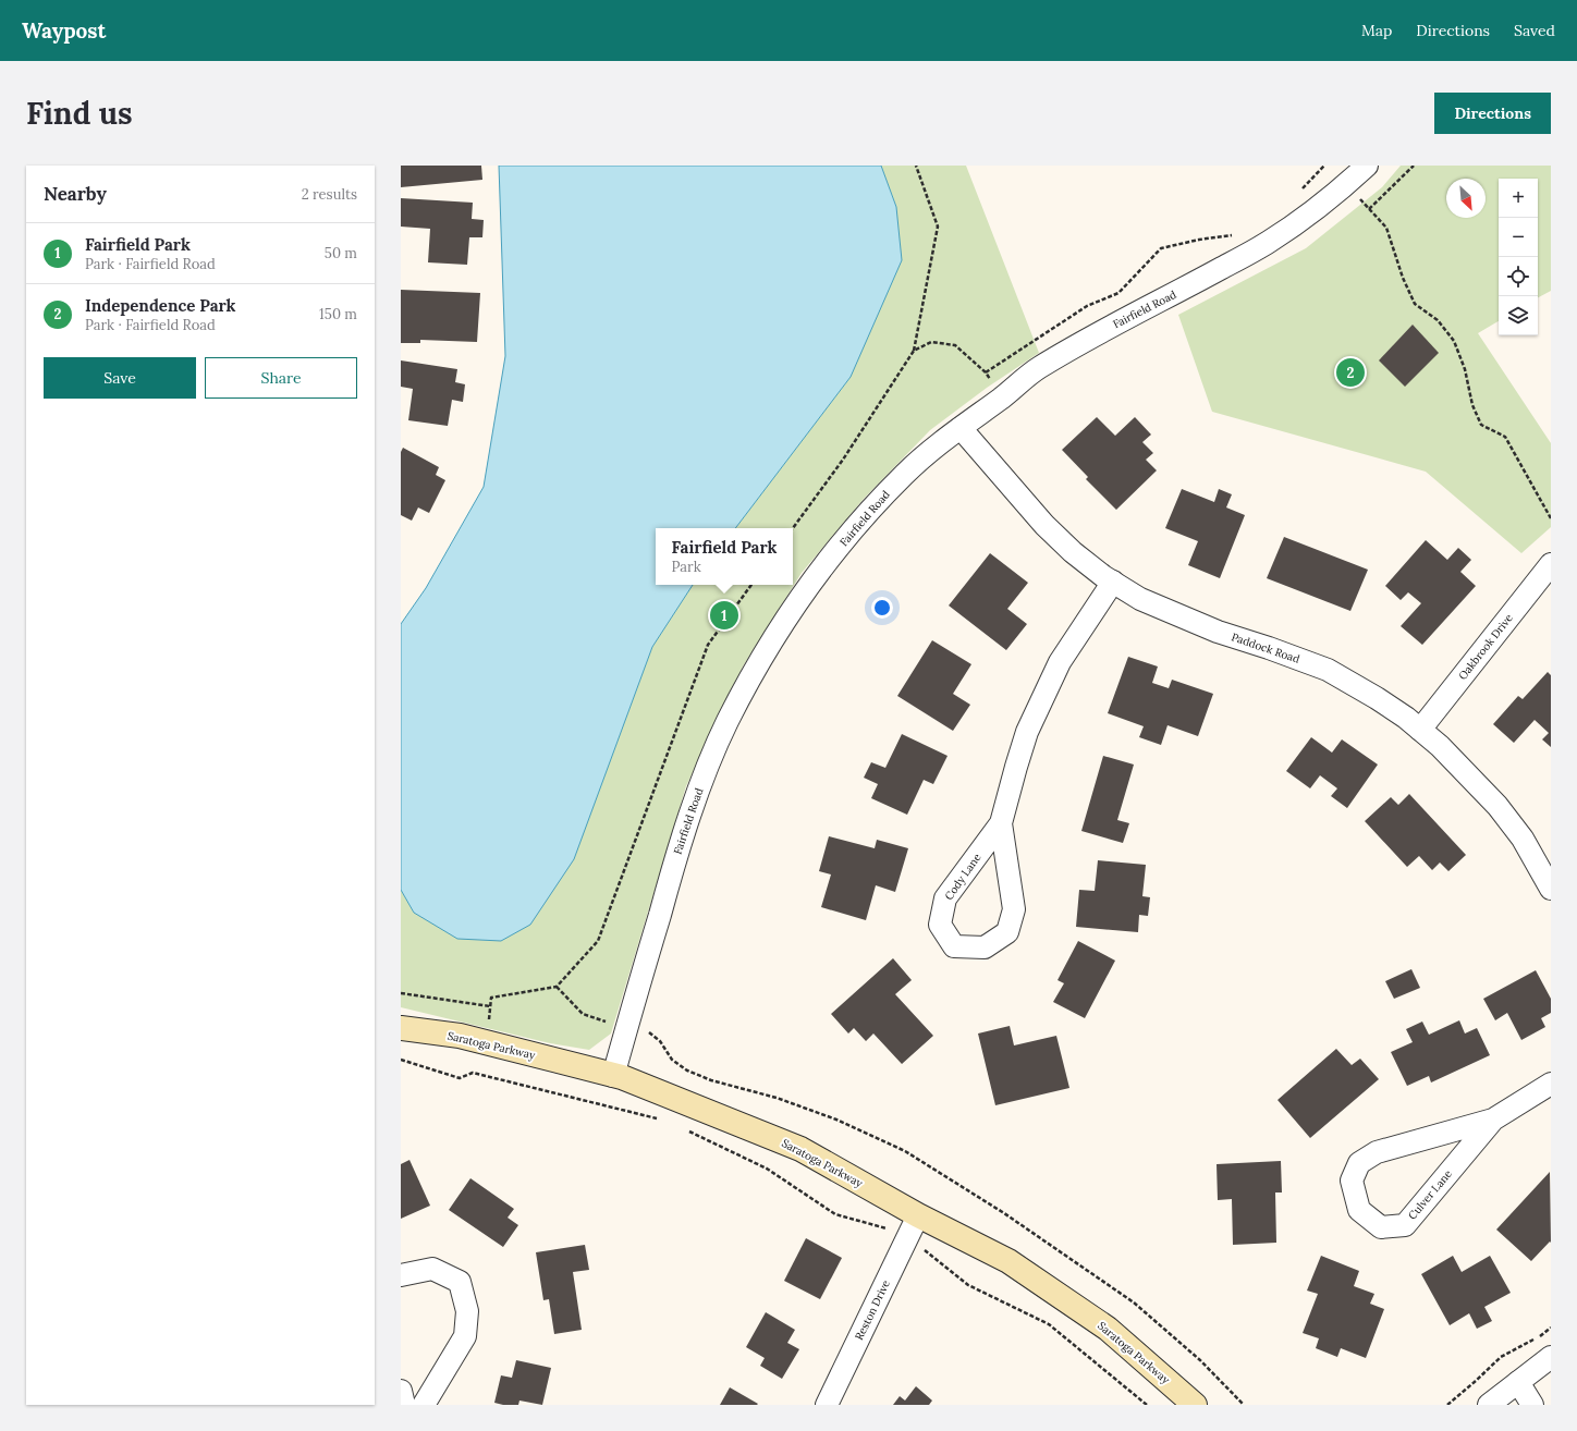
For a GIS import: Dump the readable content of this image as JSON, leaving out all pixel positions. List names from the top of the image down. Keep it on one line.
{"streets":{"street":["Fairfield Road","Oakbrook Drive","Paddock Road","Cody Lane","Saratoga Parkway","Culver Lane","Reston Drive"]},"crossings":[["Fairfield Road","Paddock Road"],["Fairfield Road","Saratoga Parkway"],["Oakbrook Drive","Paddock Road"],["Paddock Road","Cody Lane"],["Saratoga Parkway","Reston Drive"]],"north":"bottom right","page":{"header":"Waypost","nav":["Map","Directions","Saved"],"buttons":["Directions",["Save","Share"]],"title":"Find us","heading":["Nearby","2 results"],"map_buttons":["+","−"],"list":[{"mark":"1","name":"Fairfield Park","note":"Park · Fairfield Road","value":"50 m"},{"mark":"2","name":"Independence Park","note":"Park · Fairfield Road","value":"150 m"}],"pins":["2","1"],"popup":["Fairfield Park","Park"]}}
